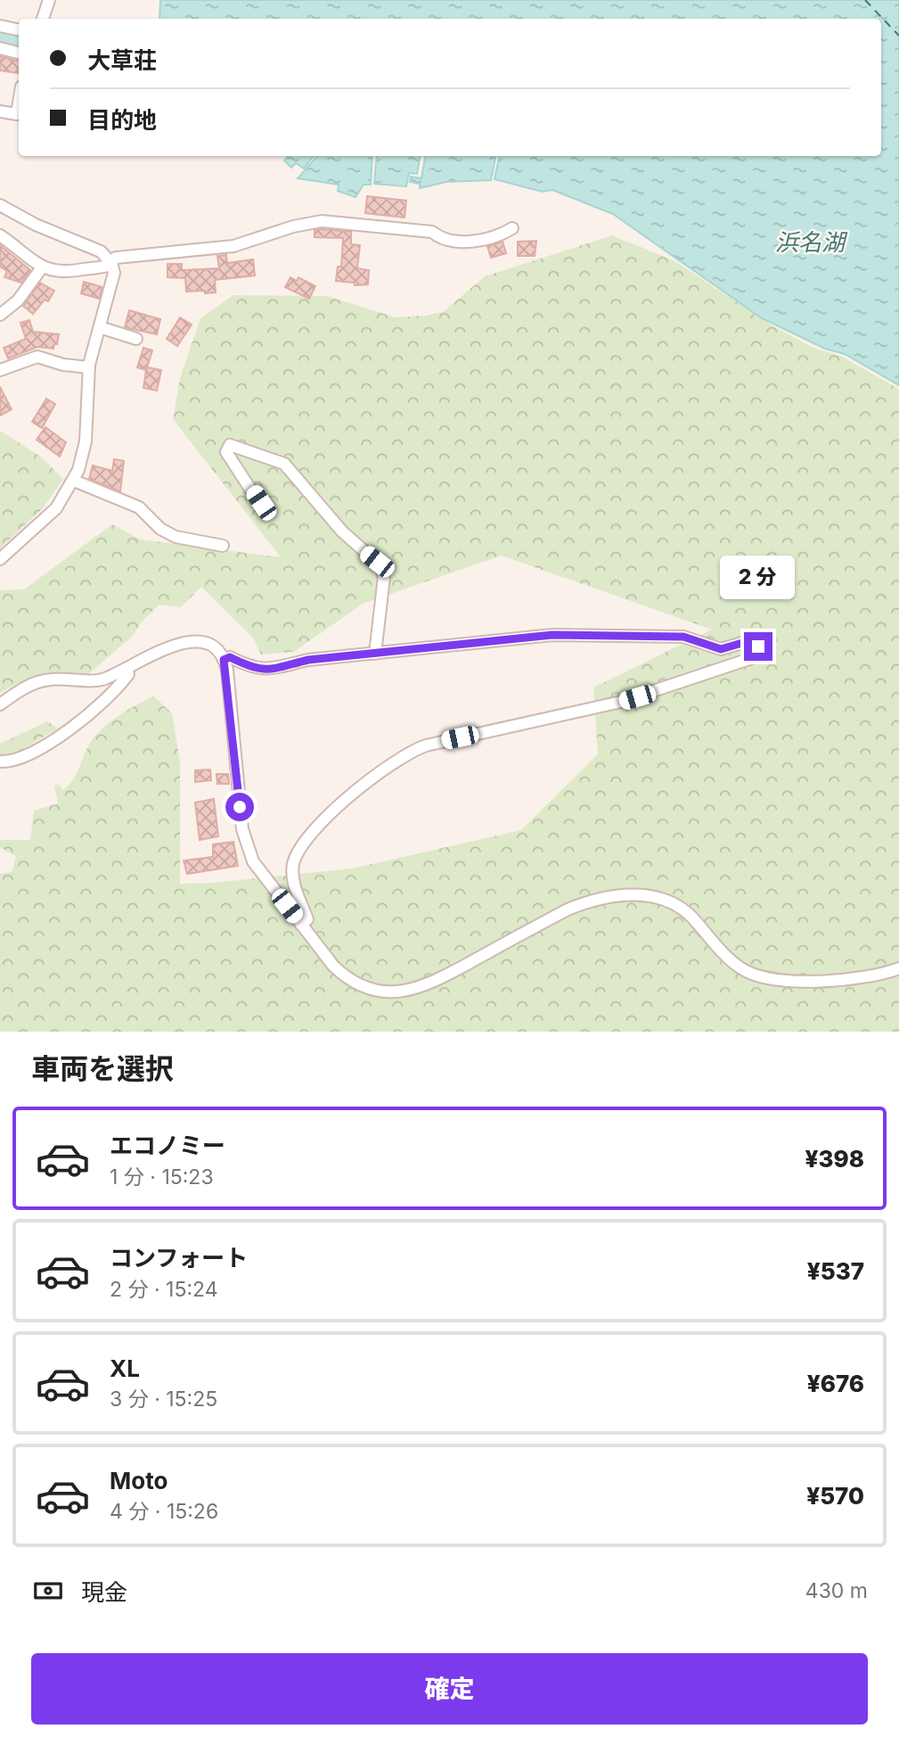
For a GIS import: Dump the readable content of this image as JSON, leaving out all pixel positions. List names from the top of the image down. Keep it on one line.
{"water":["浜名湖"],"page":{"banner":["大草荘","目的地"],"bubble":"2 分","heading":"車両を選択","list":[{"name":"エコノミー","note":"1 分 · 15:23","value":"¥398"},{"name":"コンフォート","note":"2 分 · 15:24","value":"¥537"},{"name":"XL","note":"3 分 · 15:25","value":"¥676"},{"name":"Moto","note":"4 分 · 15:26","value":"¥570"}],"pay":["現金","430 m"],"buttons":"確定"}}
